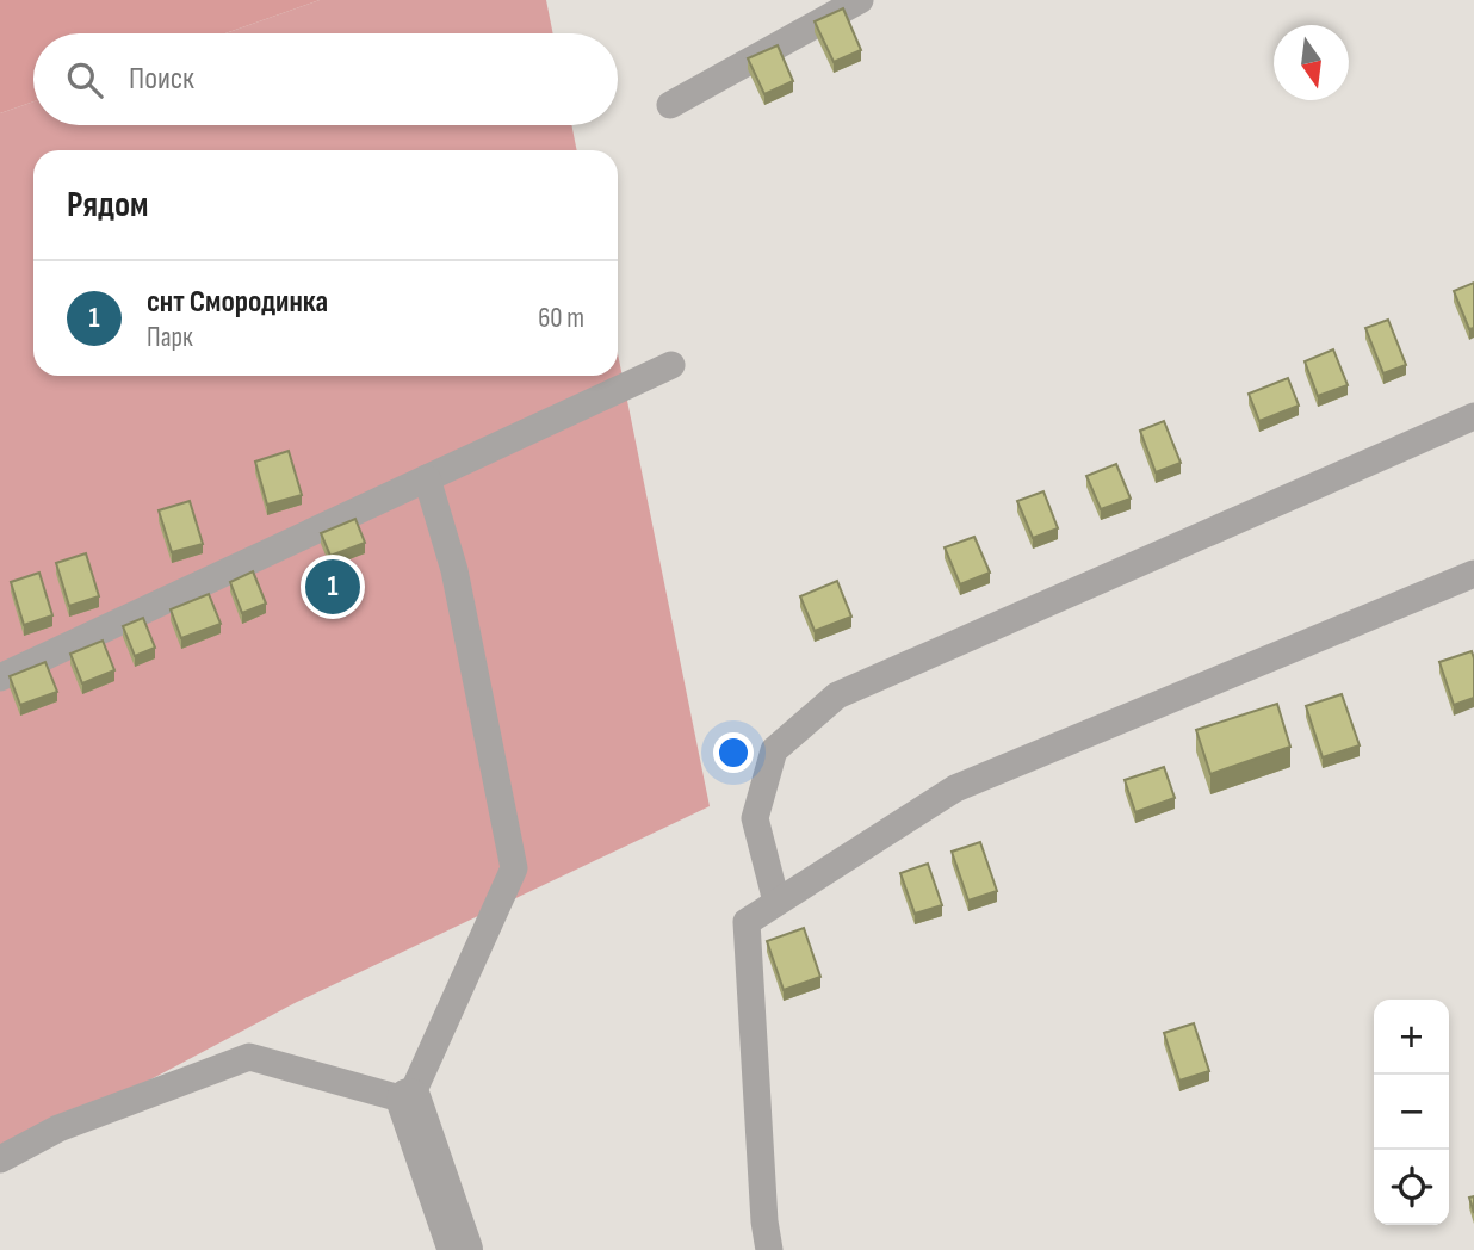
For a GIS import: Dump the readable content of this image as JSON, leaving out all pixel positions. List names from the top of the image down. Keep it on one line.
{"north":"bottom","page":{"search":"Поиск","heading":"Рядом","list":[{"mark":"1","name":"снт Смородинка","note":"Парк","value":"60 m"}],"pins":"1","map_buttons":["+","−"]}}
